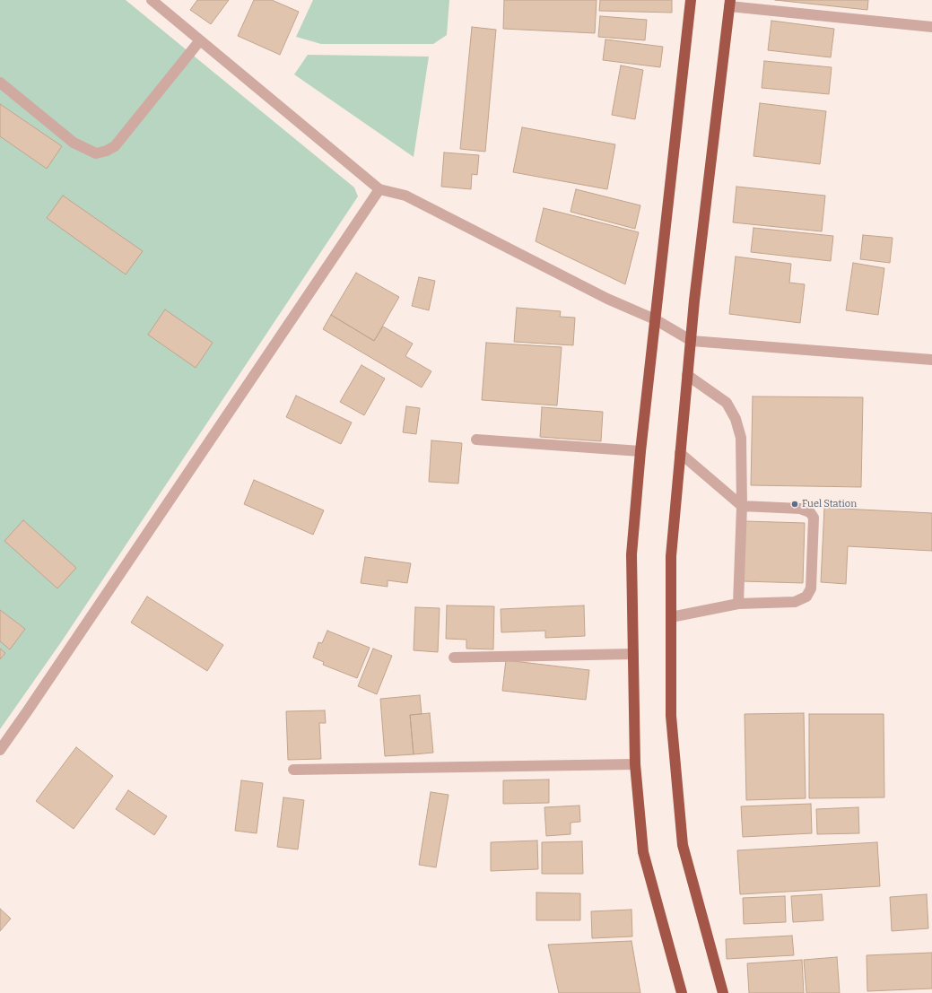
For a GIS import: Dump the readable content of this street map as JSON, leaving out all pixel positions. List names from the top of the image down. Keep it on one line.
{"places":["Fuel Station"]}
